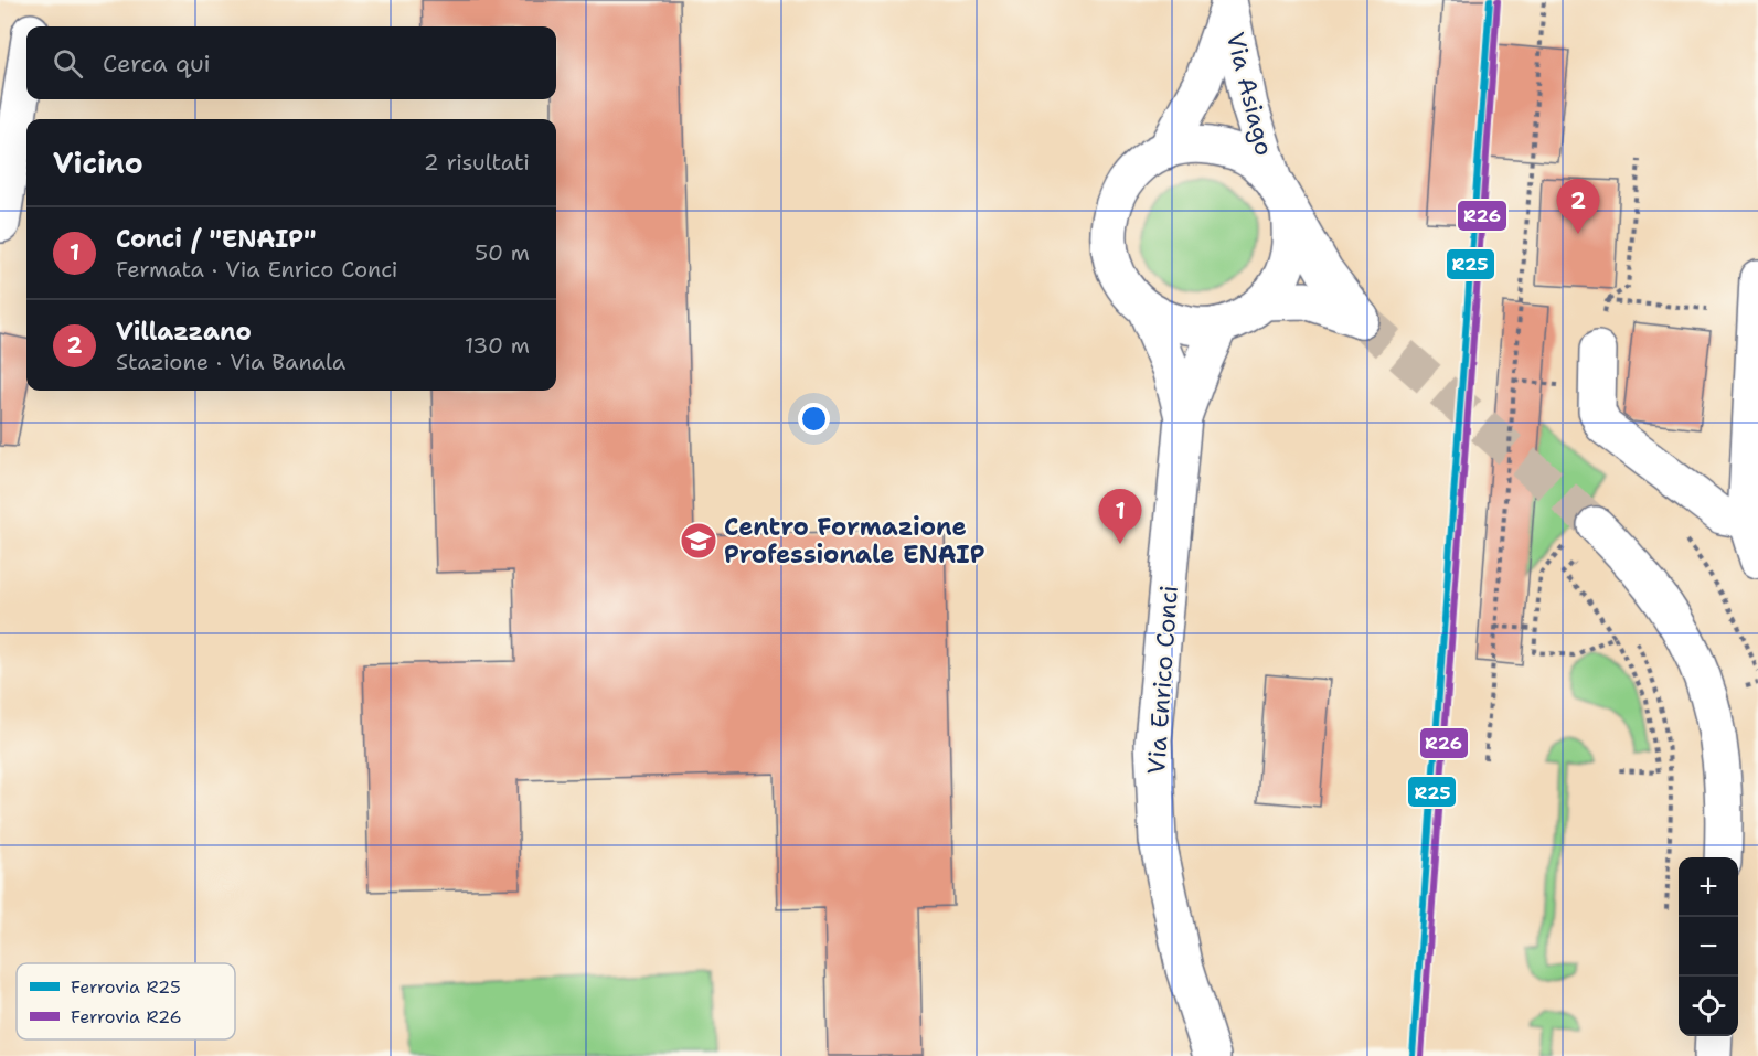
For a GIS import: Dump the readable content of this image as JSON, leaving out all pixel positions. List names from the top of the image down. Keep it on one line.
{"streets":{"main road":["Via Asiago","Via Enrico Conci"]},"crossings":[["Via Asiago","Via Enrico Conci"]],"places":{"school or university":["Centro Formazione Professionale ENAIP"]},"lines":["rail line R25","rail line R26"],"legend":["Ferrovia R25","Ferrovia R26"],"page":{"search":"Cerca qui","heading":["Vicino","2 risultati"],"pins":["2","1"],"list":[{"mark":"1","name":"Conci / \"ENAIP\"","note":"Fermata · Via Enrico Conci","value":"50 m"},{"mark":"2","name":"Villazzano","note":"Stazione · Via Banala","value":"130 m"}],"map_buttons":["+","−"]}}
